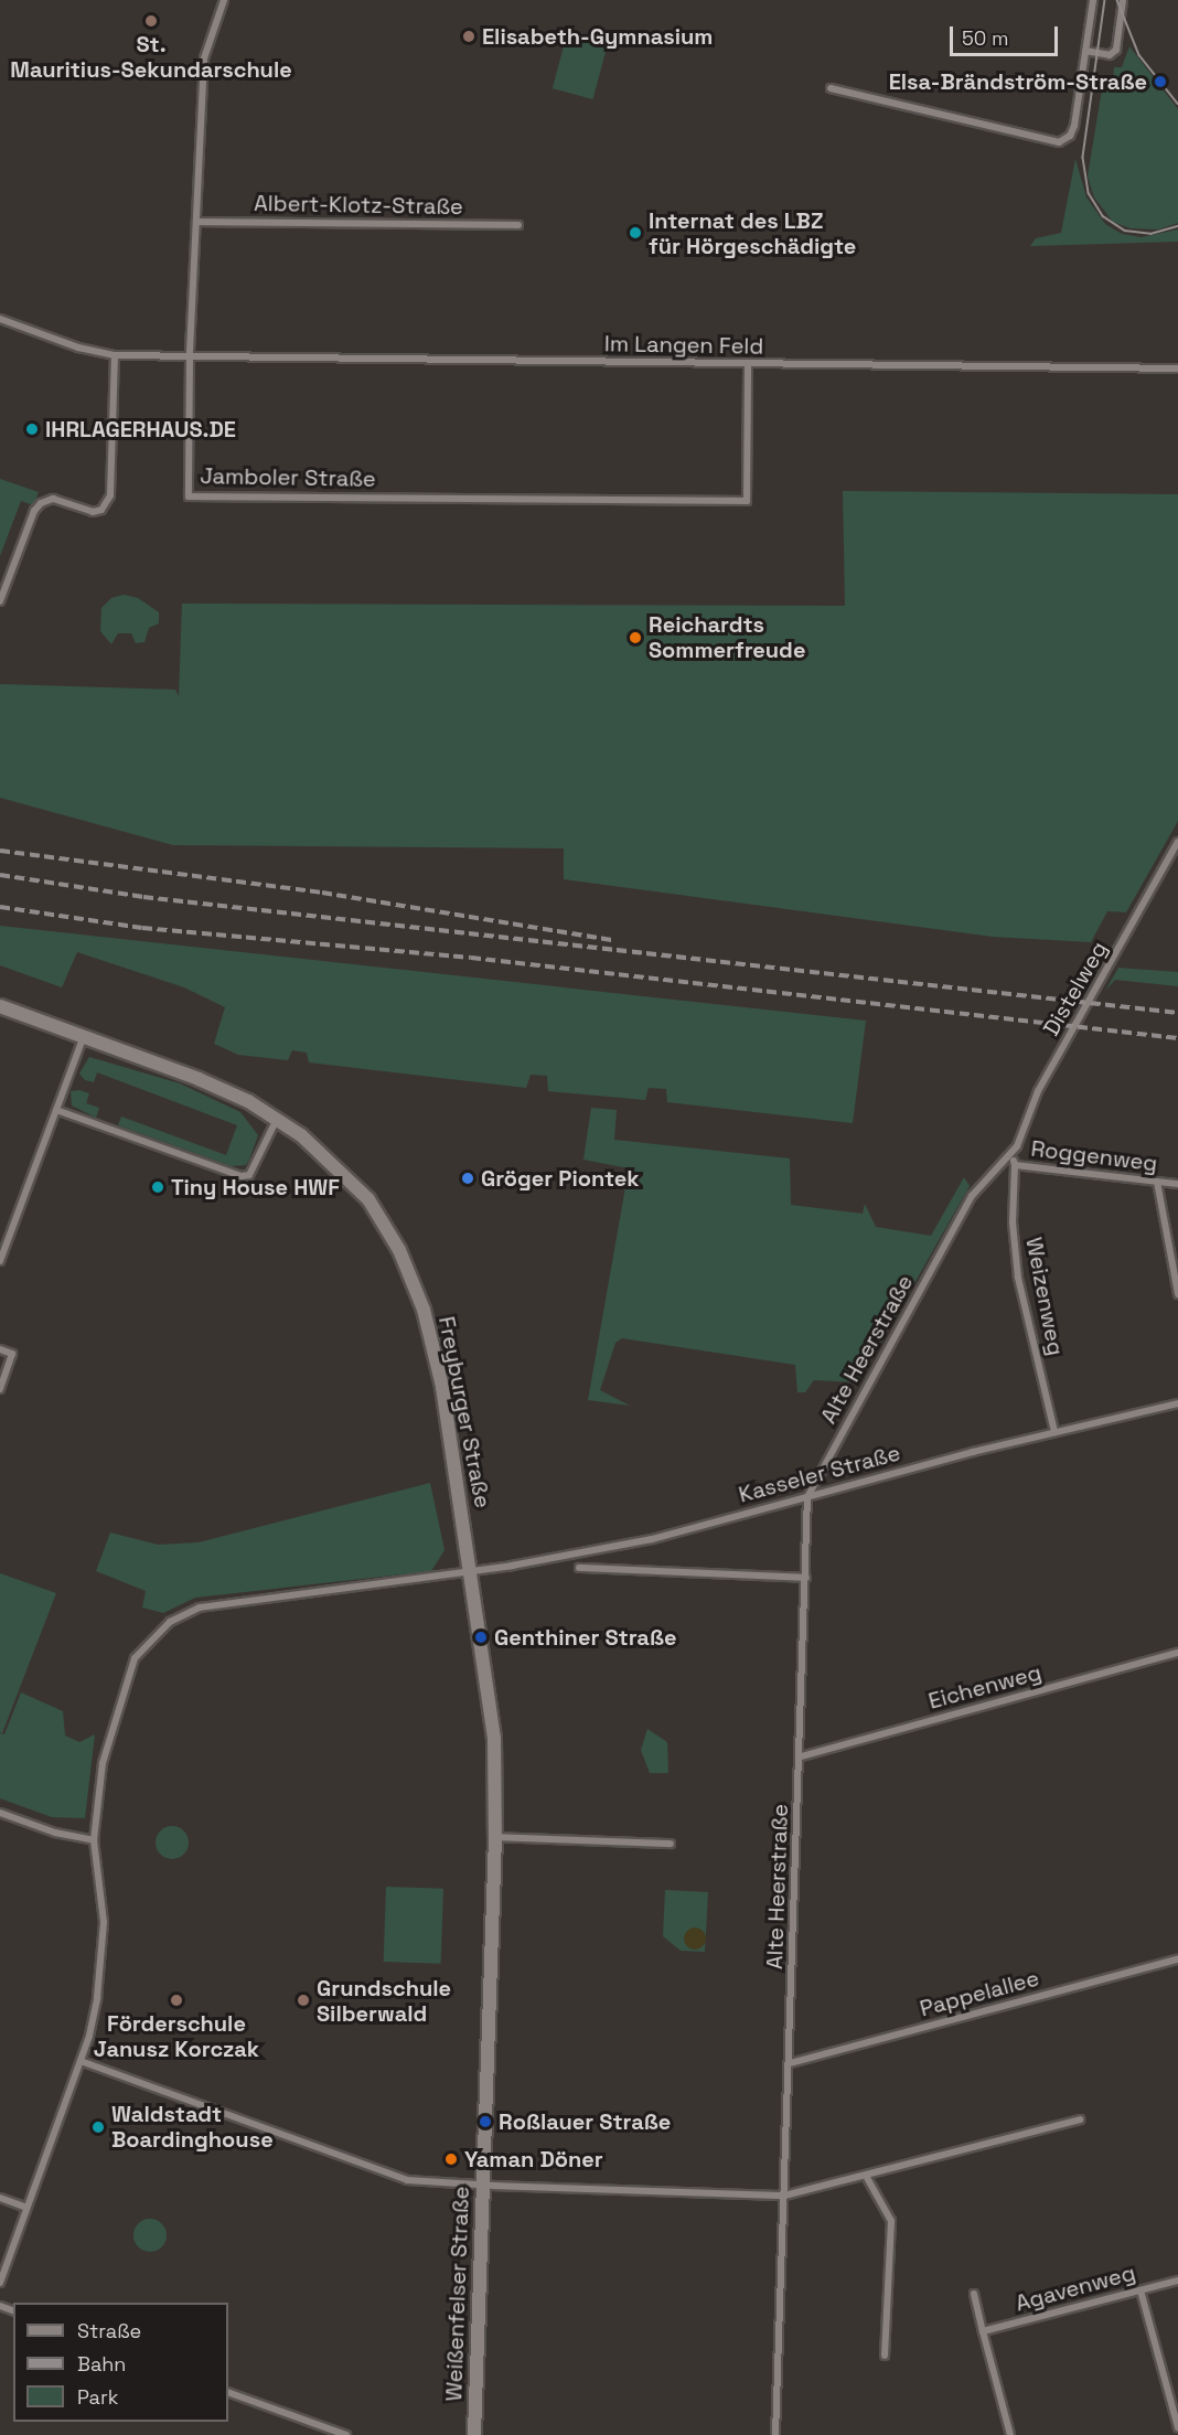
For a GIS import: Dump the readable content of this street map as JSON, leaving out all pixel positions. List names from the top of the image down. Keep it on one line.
{"streets":{"street":["Albert-Klotz-Straße","Im Langen Feld","Jamboler Straße","Distelweg","Roggenweg","Weizenweg","Alte Heerstraße","Freyburger Straße","Kasseler Straße","Eichenweg","Pappelallee","Agavenweg","Weißenfelser Straße"]},"crossings":[["Albert-Klotz-Straße","Jamboler Straße"],["Im Langen Feld","Jamboler Straße"],["Distelweg","Roggenweg"],["Distelweg","Alte Heerstraße"],["Roggenweg","Weizenweg"],["Roggenweg","Alte Heerstraße"],["Weizenweg","Kasseler Straße"],["Alte Heerstraße","Kasseler Straße"],["Alte Heerstraße","Eichenweg"],["Alte Heerstraße","Pappelallee"],["Freyburger Straße","Kasseler Straße"],["Freyburger Straße","Weißenfelser Straße"],["Kasseler Straße","Weißenfelser Straße"]],"places":["St. Mauritius-Sekundarschule","Elisabeth-Gymnasium","Elsa-Brändström-Straße","Internat des LBZ für Hörgeschädigte","IHRLAGERHAUS.DE","Reichardts Sommerfreude","Gröger Piontek","Tiny House HWF","Genthiner Straße","Förderschule Janusz Korczak","Grundschule Silberwald","Roßlauer Straße","Waldstadt Boardinghouse","Yaman Döner"],"legend":["Straße","Bahn","Park"],"scale_bar":"50 m"}
